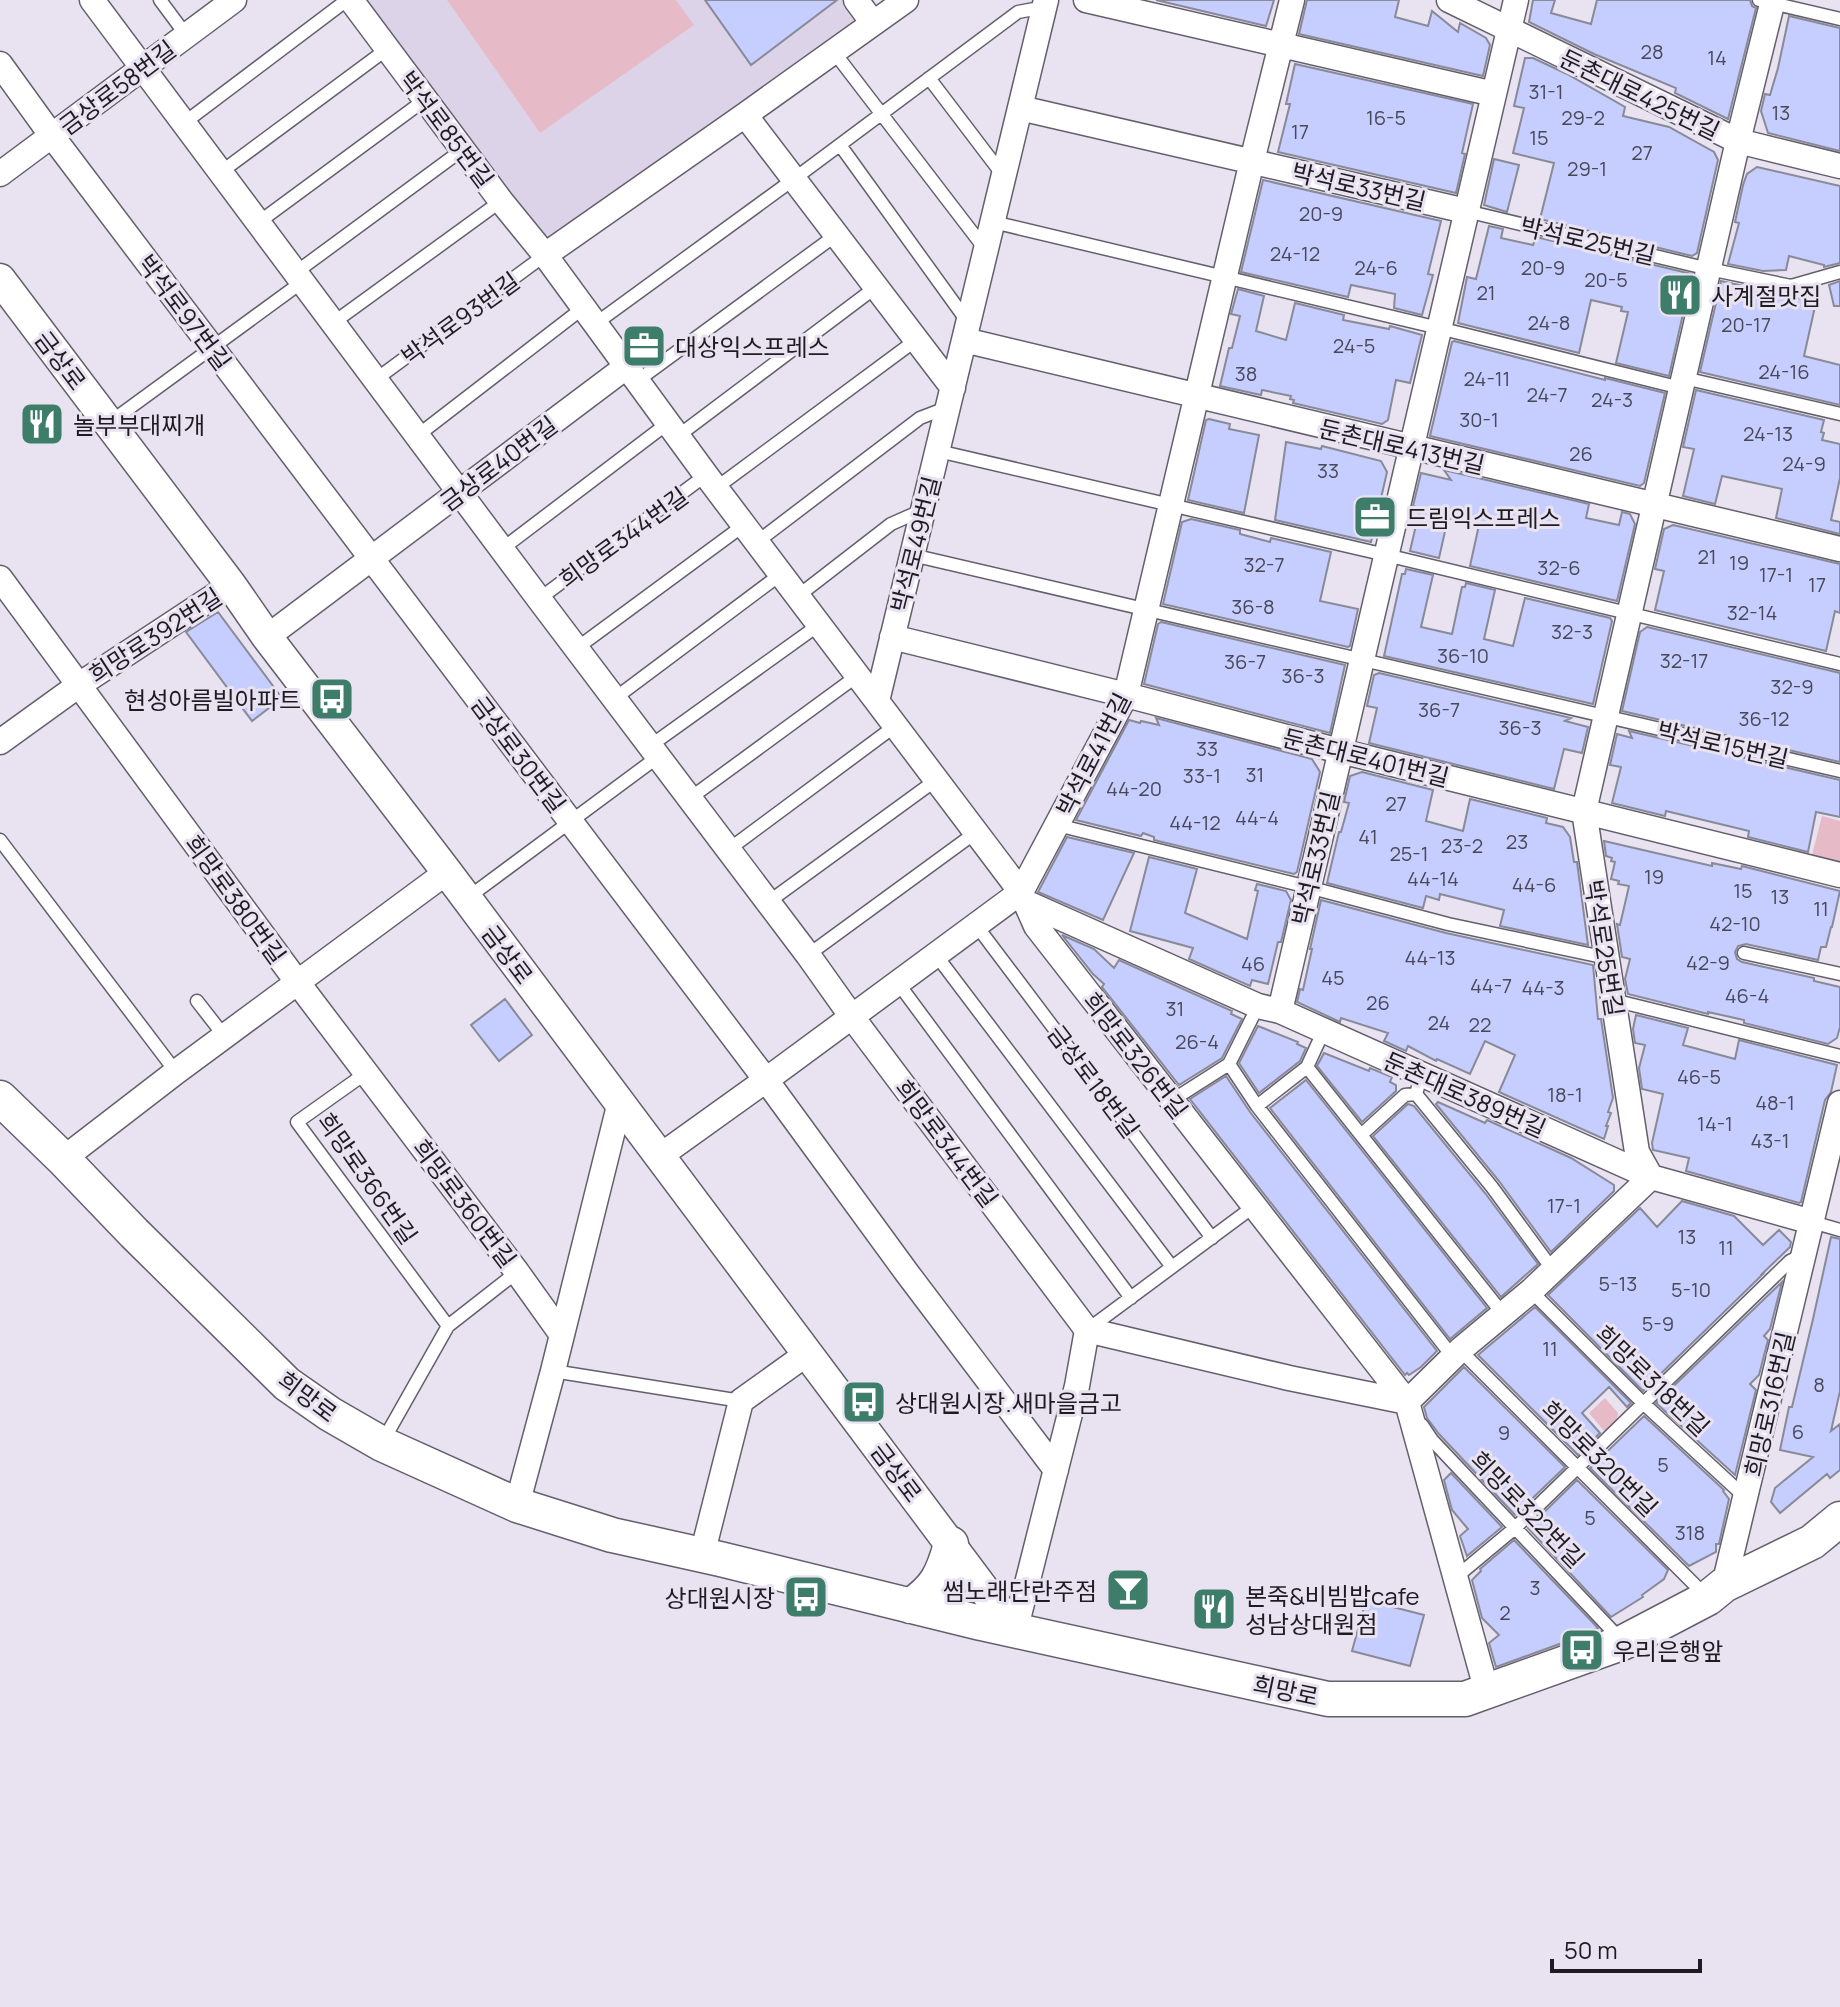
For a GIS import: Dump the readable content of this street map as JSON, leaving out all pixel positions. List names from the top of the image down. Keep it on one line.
{"streets":{"main road":["희망로"],"street":["금상로58번길","둔촌대로425번길","박석로85번길","박석로33번길","박석로25번길","박석로97번길","박석로93번길","금상로","둔촌대로413번길","금상로40번길","희망로344번길","박석로49번길","희망로392번길","금상로30번길","박석로41번길","둔촌대로401번길","희망로380번길","희망로326번길","둔촌대로389번길","희망로360번길","희망로316번길"],"lane":["박석로15번길","금상로18번길","희망로366번길","희망로318번길","희망로320번길","희망로322번길"]},"crossings":[["금상로58번길","박석로97번길"],["금상로58번길","박석로93번길"],["둔촌대로425번길","박석로33번길"],["둔촌대로425번길","박석로25번길"],["박석로85번길","박석로93번길"],["박석로85번길","금상로40번길"],["박석로85번길","희망로344번길"],["박석로85번길","박석로49번길"],["박석로85번길","희망로326번길"],["박석로33번길","박석로25번길"],["박석로33번길","둔촌대로413번길"],["박석로33번길","박석로41번길"],["박석로33번길","둔촌대로401번길"],["박석로33번길","둔촌대로389번길"],["박석로25번길","둔촌대로413번길"],["박석로25번길","박석로15번길"],["박석로25번길","둔촌대로401번길"],["박석로25번길","둔촌대로389번길"],["박석로97번길","금상로40번길"],["박석로97번길","금상로30번길"],["박석로93번길","금상로40번길"],["박석로93번길","희망로344번길"],["금상로","금상로40번길"],["금상로","희망로392번길"],["금상로","금상로30번길"],["금상로","희망로380번길"],["금상로","희망로"],["둔촌대로413번길","박석로49번길"],["둔촌대로413번길","박석로41번길"],["금상로40번길","희망로344번길"],["금상로40번길","금상로30번길"],["희망로344번길","금상로30번길"],["박석로49번길","둔촌대로401번길"],["박석로49번길","희망로326번길"],["희망로392번길","희망로380번길"],["박석로41번길","둔촌대로401번길"],["박석로41번길","희망로326번길"],["박석로41번길","둔촌대로389번길"],["희망로380번길","희망로366번길"],["희망로380번길","희망로360번길"],["희망로380번길","희망로"],["희망로326번길","둔촌대로389번길"],["희망로326번길","희망로"],["희망로326번길","희망로322번길"],["둔촌대로389번길","희망로316번길"],["희망로366번길","희망로360번길"],["희망로318번길","희망로316번길"],["희망로","희망로316번길"],["희망로","희망로320번길"],["희망로","희망로322번길"],["희망로316번길","희망로320번길"]],"places":{"restaurant":["사계절맛집","놀부부대찌개","본죽&비빔밥cafe 성남상대원점"],"office":["대상익스프레스","드림익스프레스"],"bus stop":["현성아름빌아파트","상대원시장.새마을금고","상대원시장","우리은행앞"],"bar":["썸노래단란주점"]},"house_numbers":["28","14","31-1","13","16-5","29-2","17","15","27","29-1","20-9","24-12","24-6","20-9","20-5","21","24-8","20-17","24-5","24-16","38","24-11","24-7","24-3","30-1","24-13","26","24-9","33","21","19","32-7","32-6","17-1","17","36-8","32-14","32-3","36-10","32-17","36-7","36-3","32-9","36-7","36-12","36-3","33","31","33-1","44-20","27","44-4","44-12","41","23","23-2","25-1","19","44-14","44-6","15","13","11","42-10","44-13","42-9","46","45","44-7","44-3","46-4","26","31","24","22","26-4","46-5","18-1","48-1","14-1","43-1","17-1","13","11","5-13","5-10","5-9","11","8","6","9","5","5","318","3","2"],"scale_bar":"50 m"}
